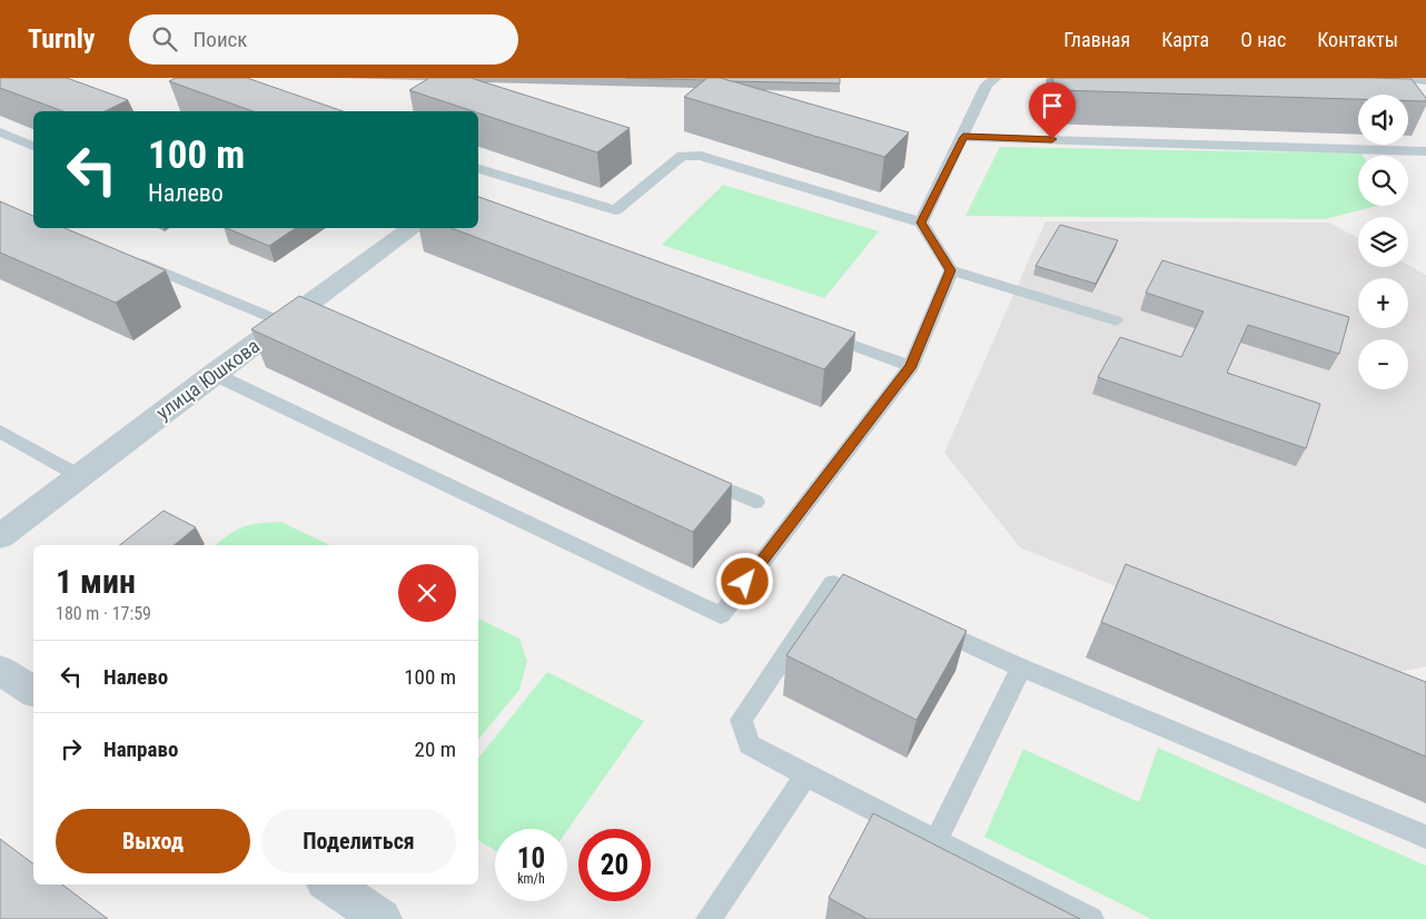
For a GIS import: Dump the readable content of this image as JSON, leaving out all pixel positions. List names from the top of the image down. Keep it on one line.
{"streets":{"street":["улица Юшкова"]},"page":{"header":"Turnly","search":"Поиск","nav":["Главная","Карта","О нас","Контакты"],"map_buttons":["+","−"],"turn":["100 m","Налево"],"heading":["1 мин","180 m · 17:59"],"list":[{"name":"Налево","value":"100 m"},{"name":"Направо","value":"20 m"}],"buttons":["Выход","Поделиться"],"speed":"10 km/h","limit":"20"}}
